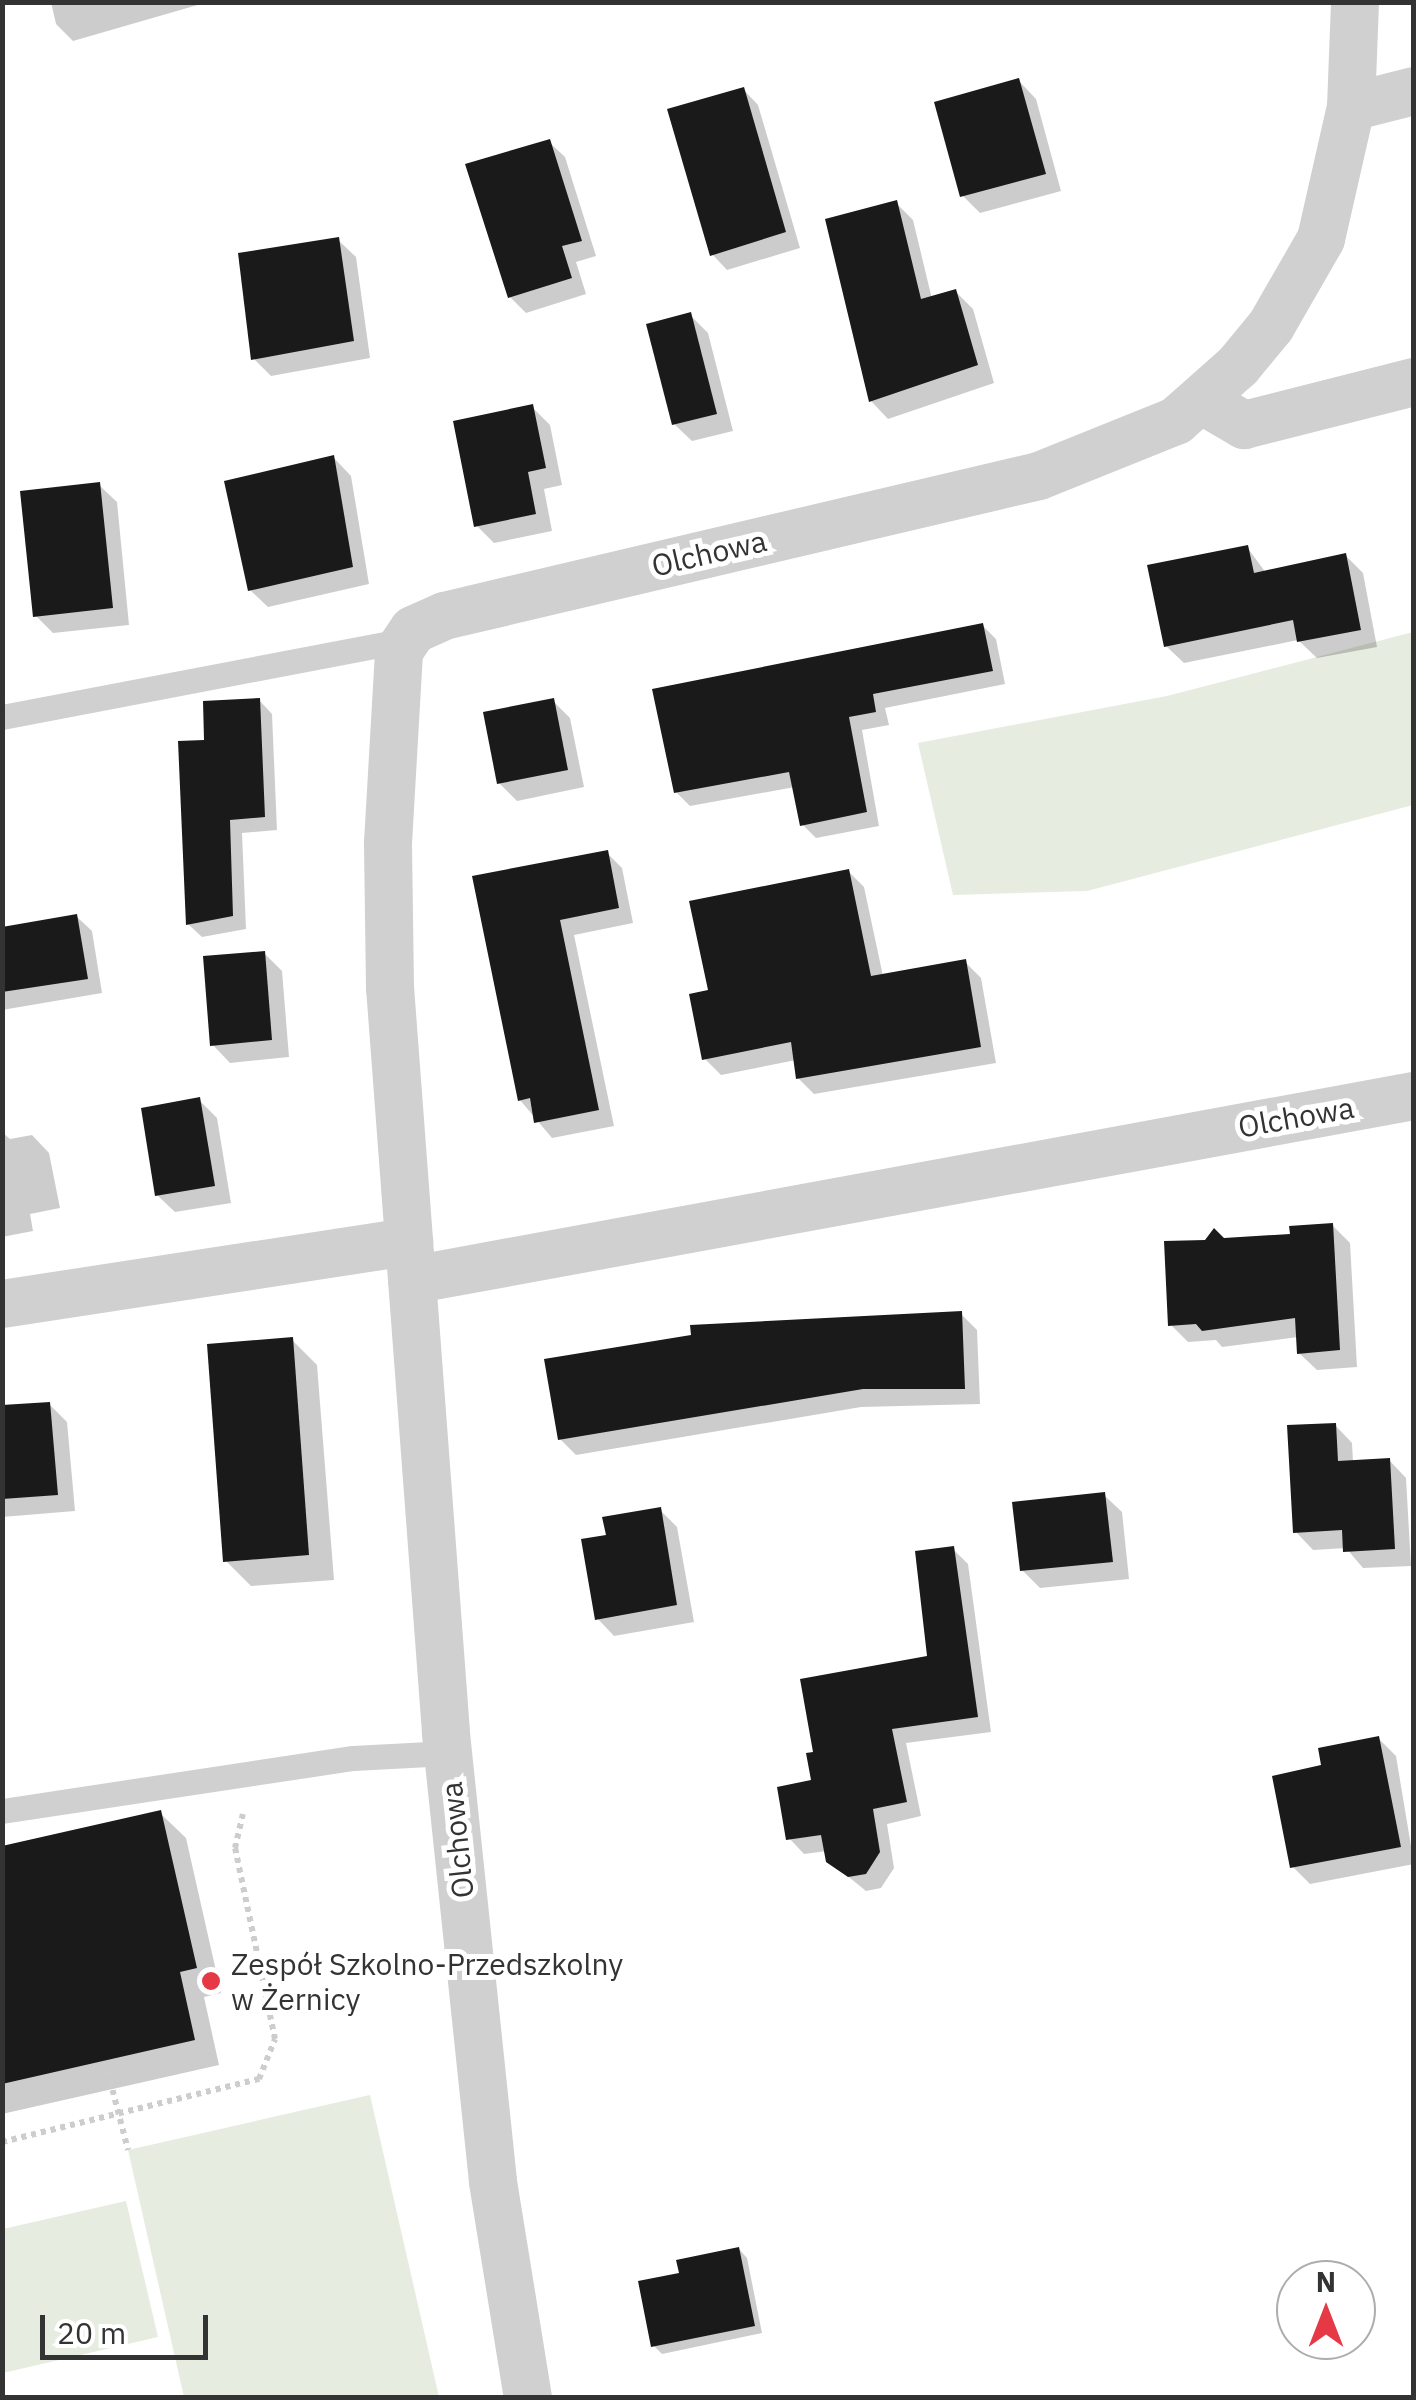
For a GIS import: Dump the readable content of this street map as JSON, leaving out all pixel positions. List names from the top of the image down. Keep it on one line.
{"streets":{"street":["Olchowa"]},"places":["Zespół Szkolno-Przedszkolny w Żernicy"],"scale_bar":"20 m","north":"top"}
